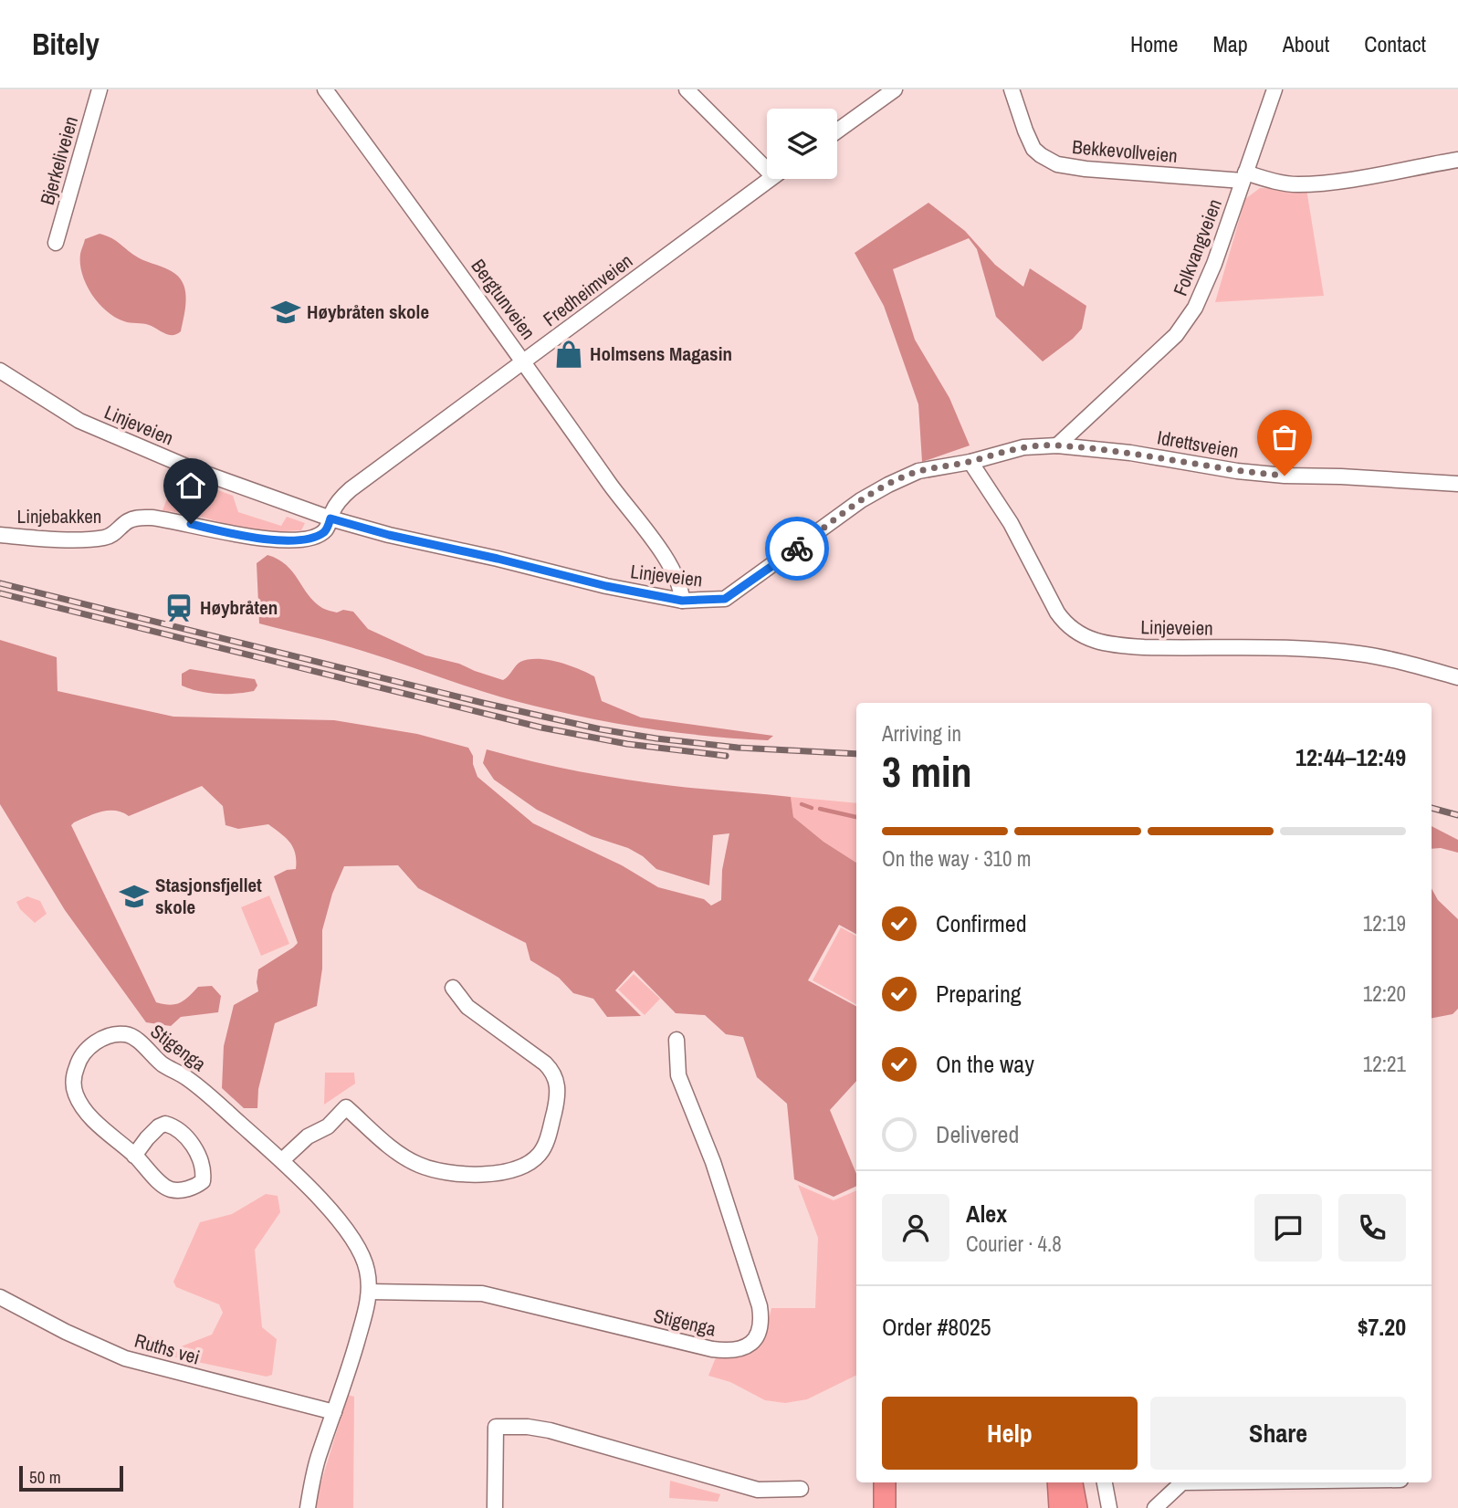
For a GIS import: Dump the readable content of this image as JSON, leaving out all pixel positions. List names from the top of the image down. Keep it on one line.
{"streets":{"street":["Bekkevollveien","Bjerkeliveien","Folkvangveien","Fredheimveien","Bergtunveien","Linjeveien","Idrettsveien","Linjebakken","Stigenga","Ruths vei"]},"crossings":[["Bekkevollveien","Folkvangveien"],["Folkvangveien","Idrettsveien"],["Fredheimveien","Bergtunveien"],["Fredheimveien","Linjeveien"],["Fredheimveien","Linjebakken"],["Bergtunveien","Linjeveien"],["Linjeveien","Idrettsveien"],["Linjeveien","Linjebakken"],["Stigenga","Ruths vei"]],"places":{"school or university":["Høybråten skole","Stasjonsfjellet skole"],"shop":["Holmsens Magasin"],"station":["Høybråten"]},"scale_bar":"50 m","page":{"header":"Bitely","nav":["Home","Map","About","Contact"],"heading":["3 min","Arriving in","12:44–12:49"],"panel":["Alex","Courier · 4.8","Order #8025","$7.20"],"bar":"On the way · 310 m","list":[["Confirmed","12:19"],["Preparing","12:20"],["On the way","12:21"],"Delivered"],"buttons":["Help","Share"],"scale":"50 m"}}
